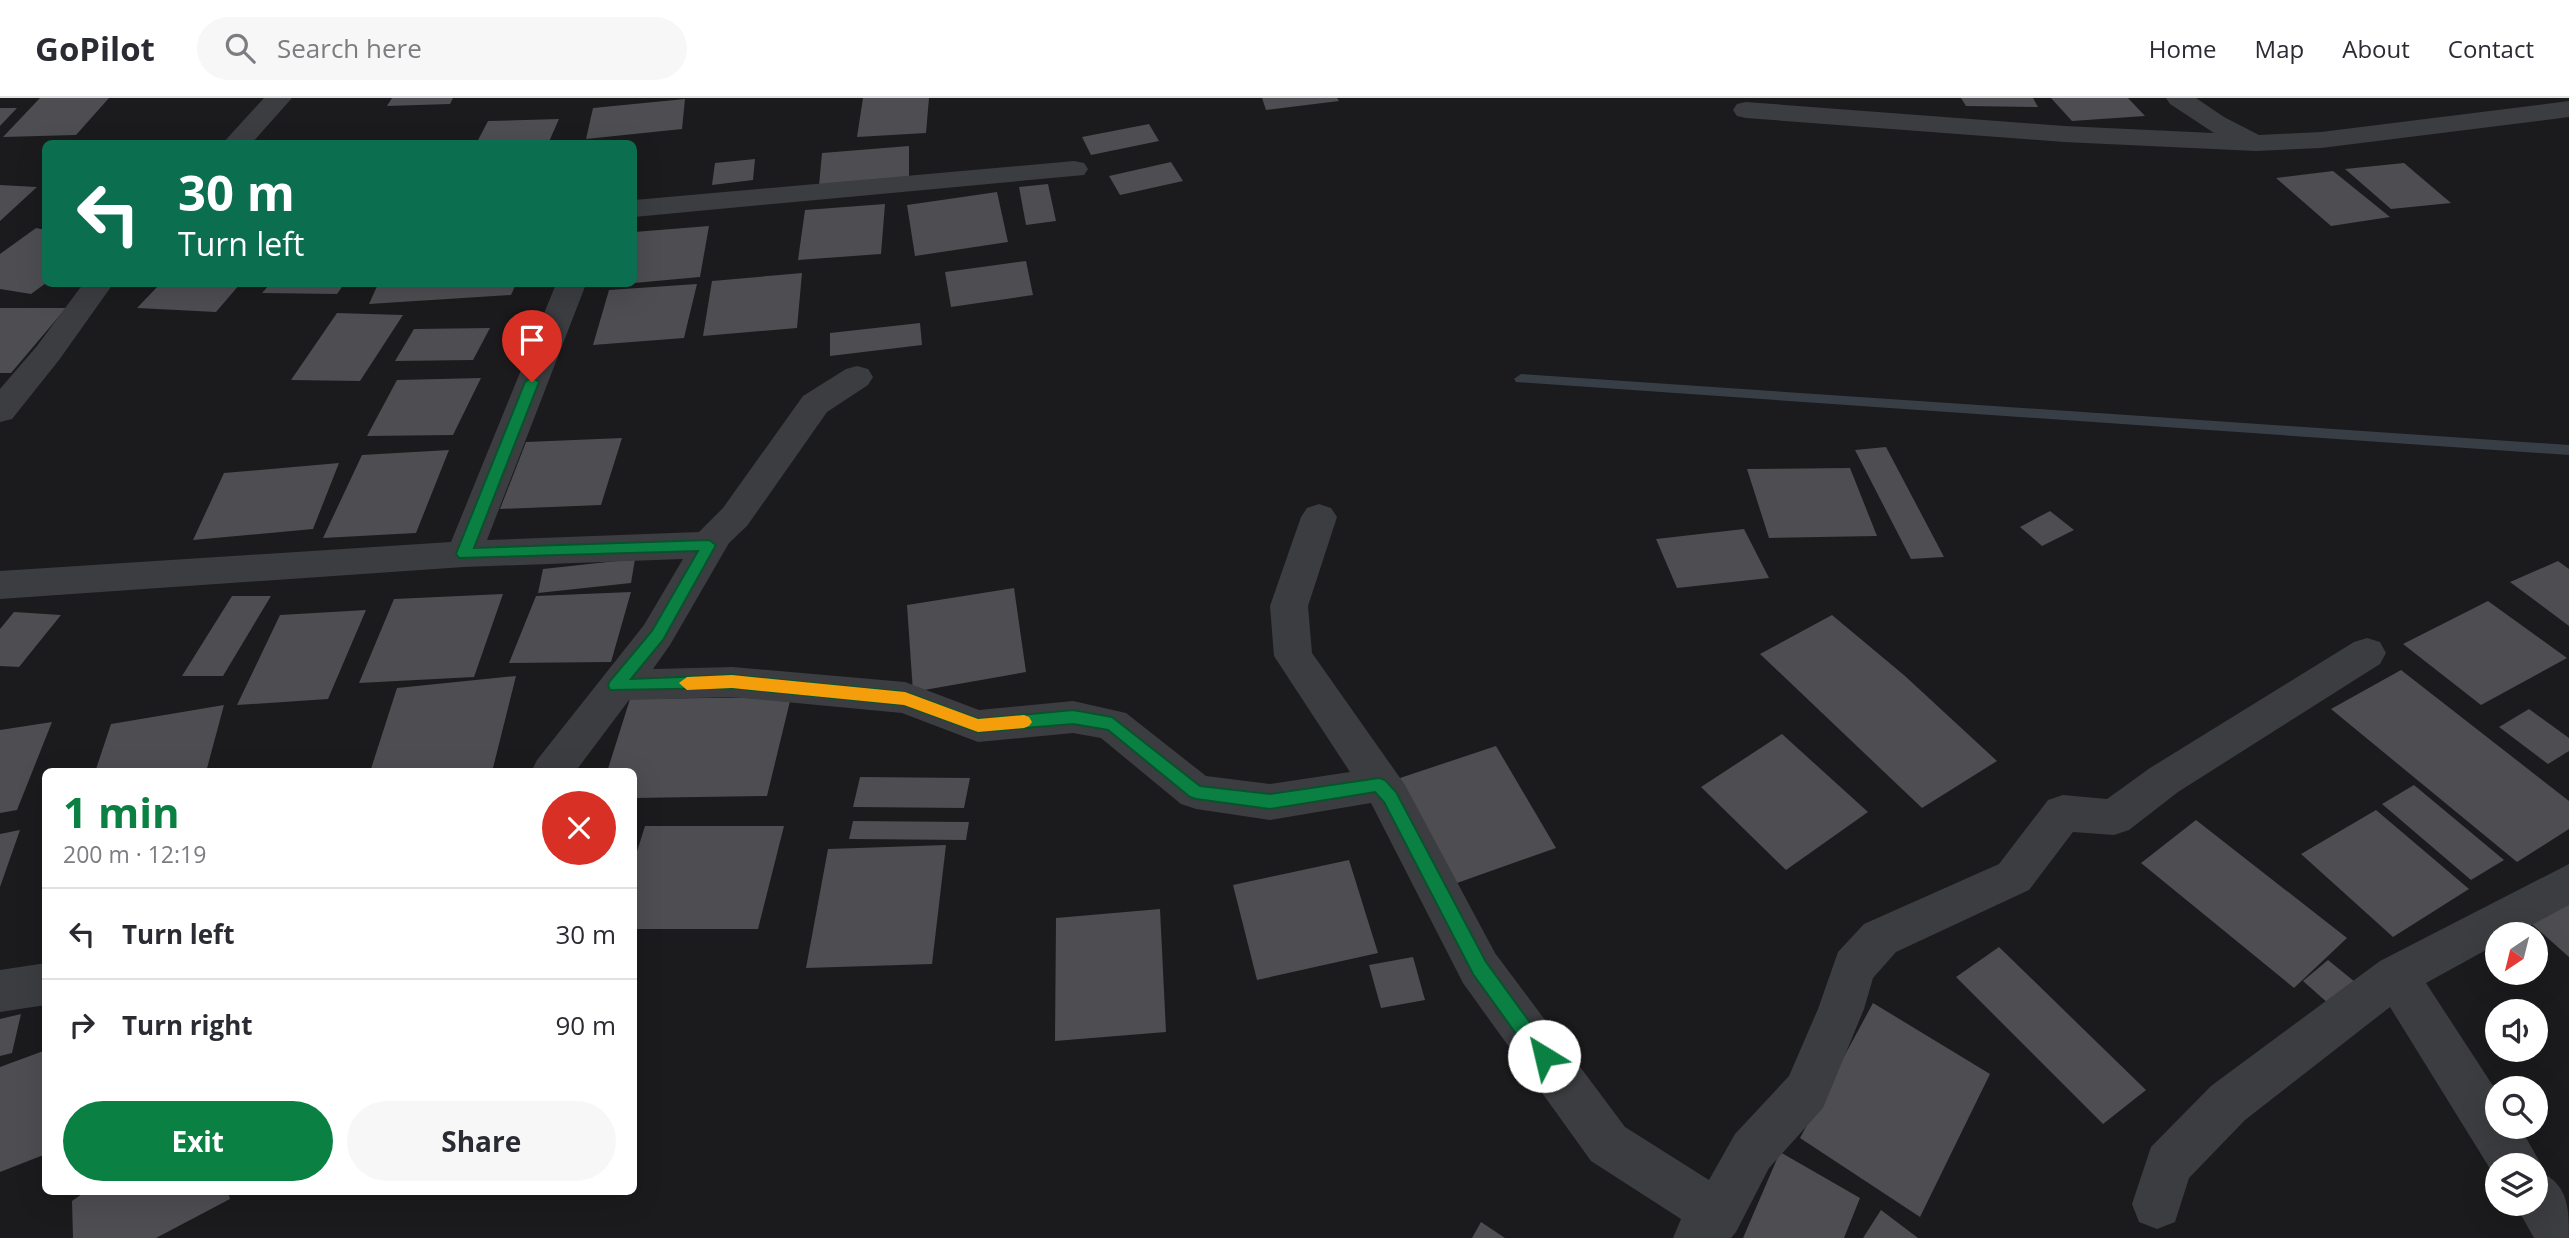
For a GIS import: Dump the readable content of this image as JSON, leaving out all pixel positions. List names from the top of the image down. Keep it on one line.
{"north":"bottom left","page":{"header":"GoPilot","search":"Search here","nav":["Home","Map","About","Contact"],"turn":["30 m","Turn left"],"heading":["1 min","200 m · 12:19"],"list":[{"name":"Turn left","value":"30 m"},{"name":"Turn right","value":"90 m"}],"buttons":["Exit","Share"]}}
